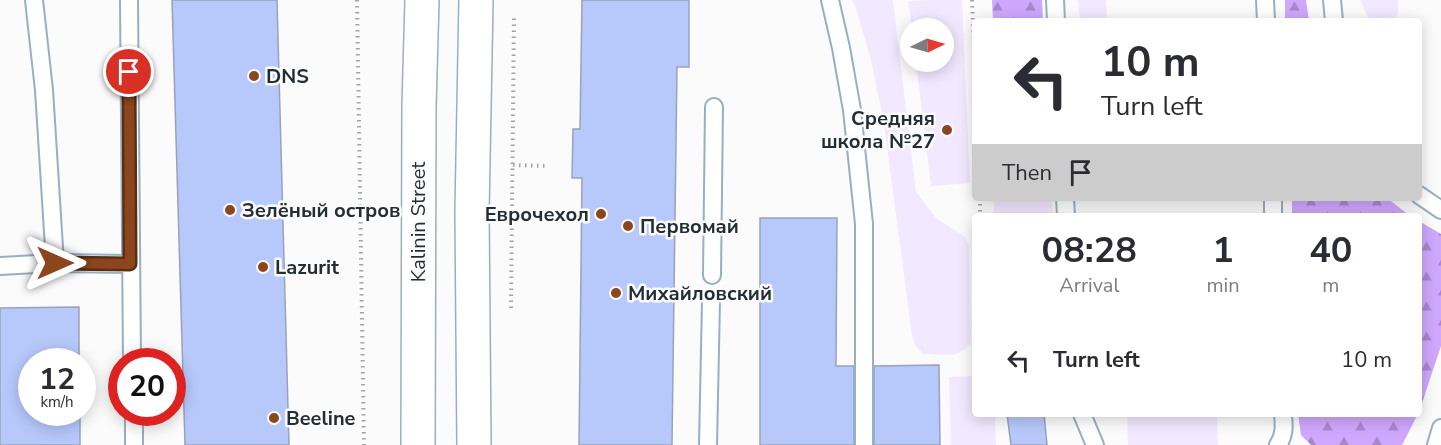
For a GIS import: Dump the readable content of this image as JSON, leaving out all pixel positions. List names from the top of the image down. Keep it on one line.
{"streets":{"highway":["Kalinin Street"]},"places":["DNS","Средняя школа №27","Зелёный остров","Еврочехол","Первомай","Lazurit","Михайловский","Beeline"],"north":"right","page":{"turn":["10 m","Turn left"],"then":"Then","eta":["08:28","Arrival","1","min","40","m"],"list":[{"name":"Turn left","value":"10 m"}],"speed":"12 km/h","limit":"20"}}
